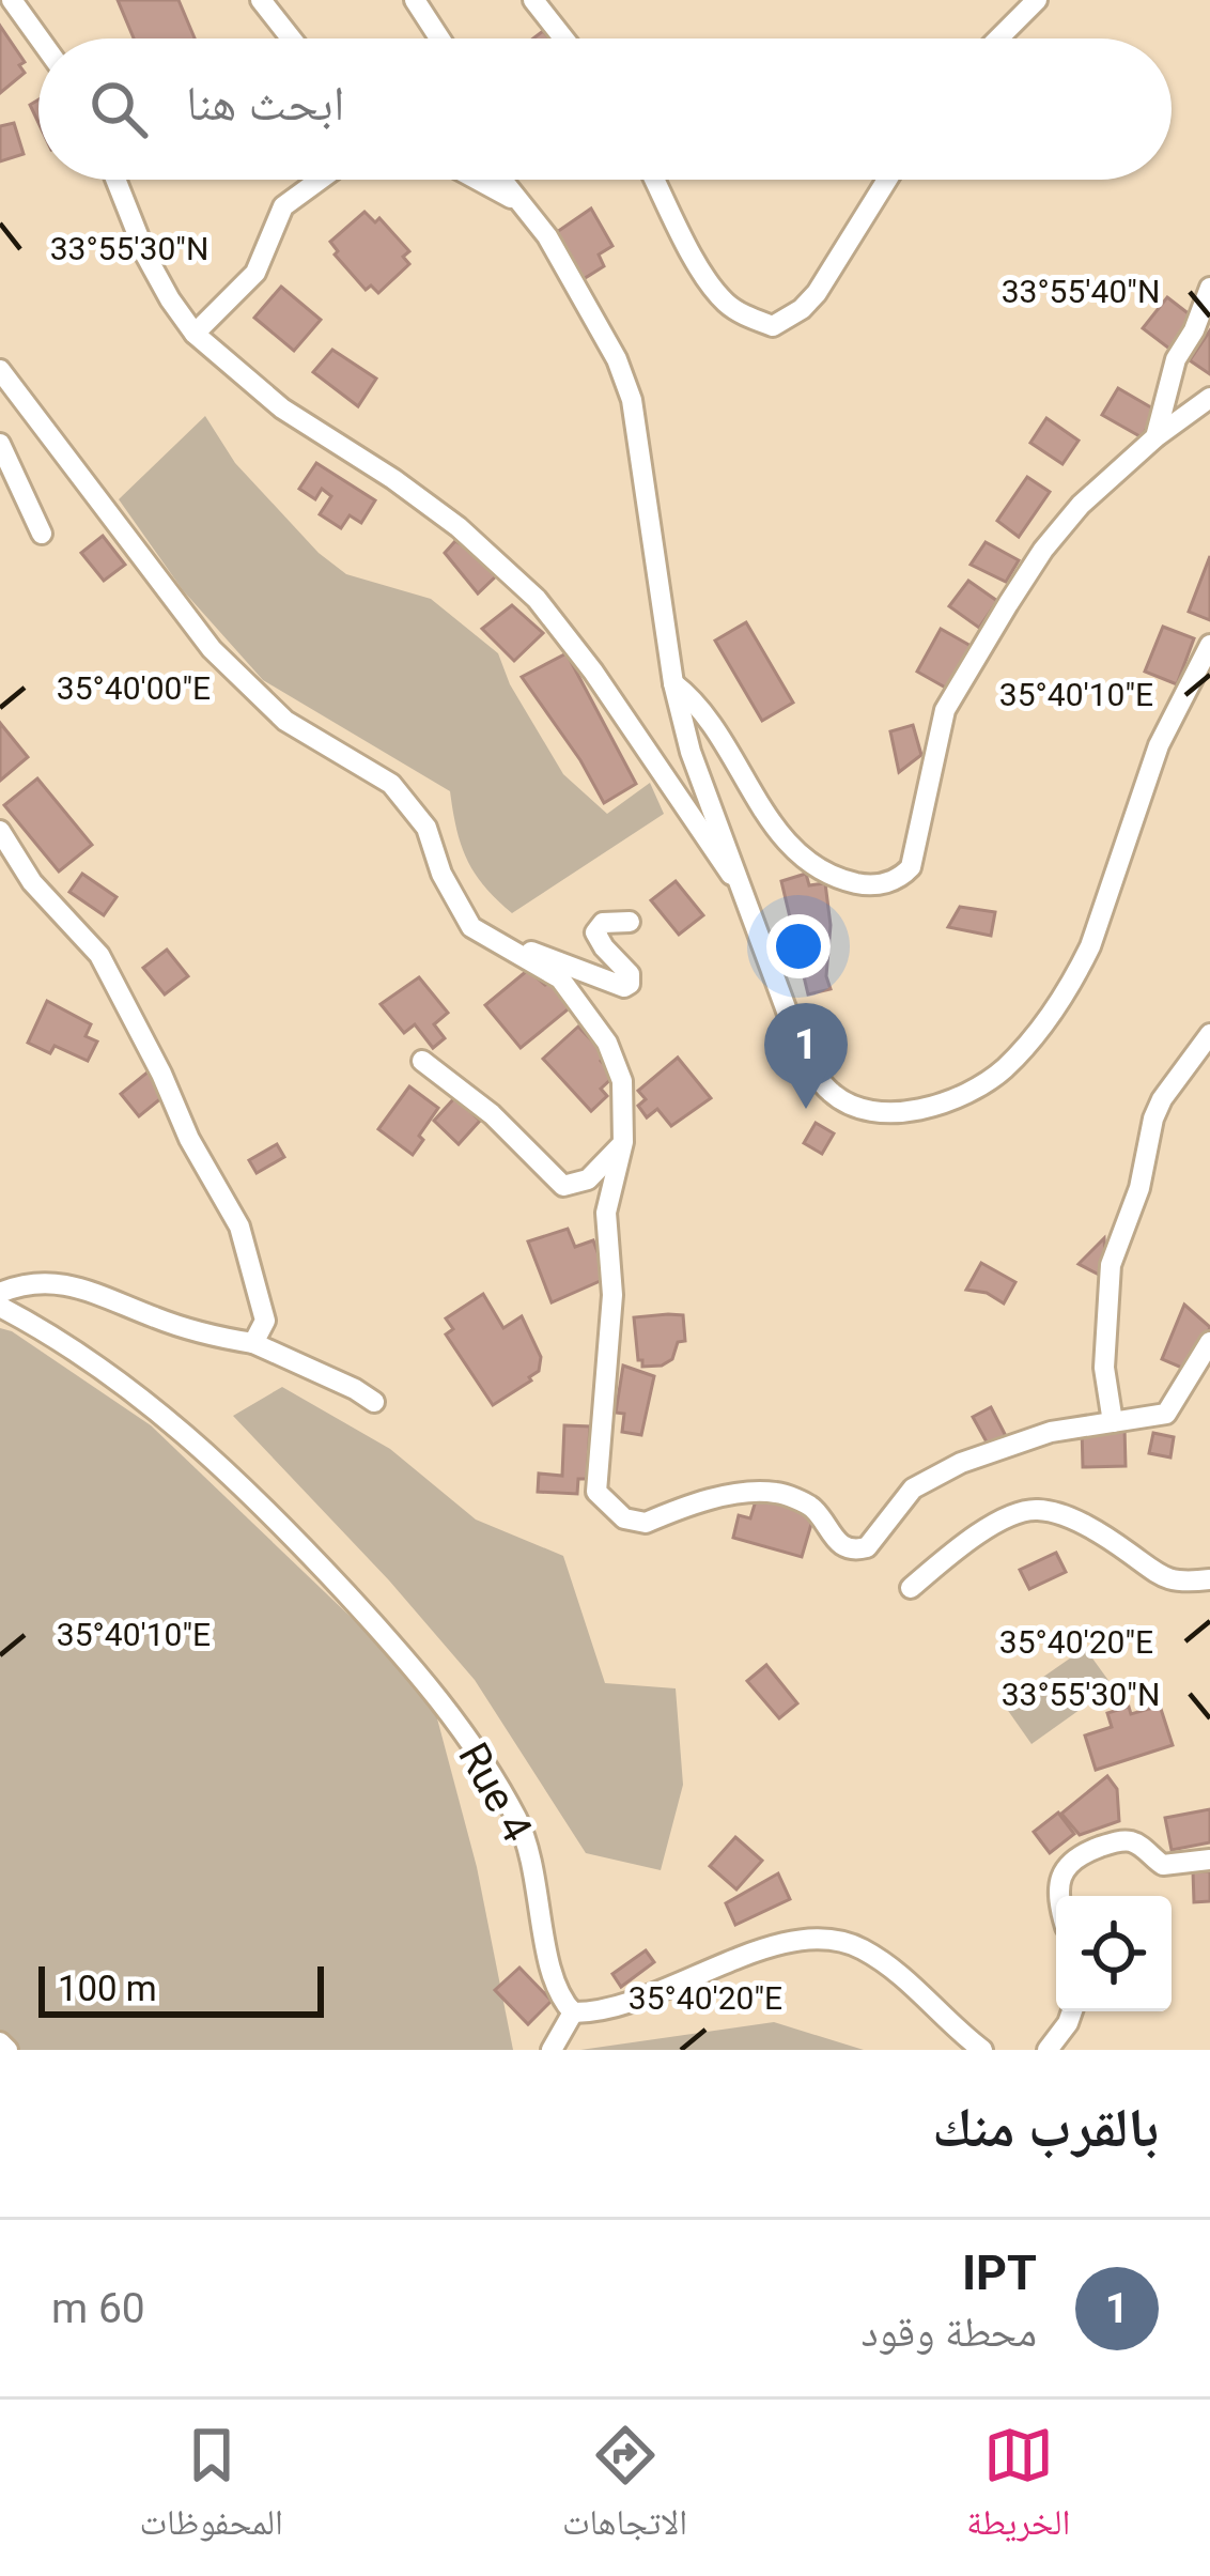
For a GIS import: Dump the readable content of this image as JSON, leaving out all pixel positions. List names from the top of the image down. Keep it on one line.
{"streets":{"street":["Rue 4"]},"scale_bar":"100 m","page":{"search":"ابحث هنا","pins":"1","scale":"100 m","heading":"بالقرب منك","list":[{"mark":"1","name":"IPT","note":"محطة وقود","value":"60 m"}],"nav":["الخريطة","الاتجاهات","المحفوظات"]},"coordinates":["33°55'30\"N","33°55'40\"N","35°40'00\"E","35°40'10\"E","35°40'20\"E"]}
